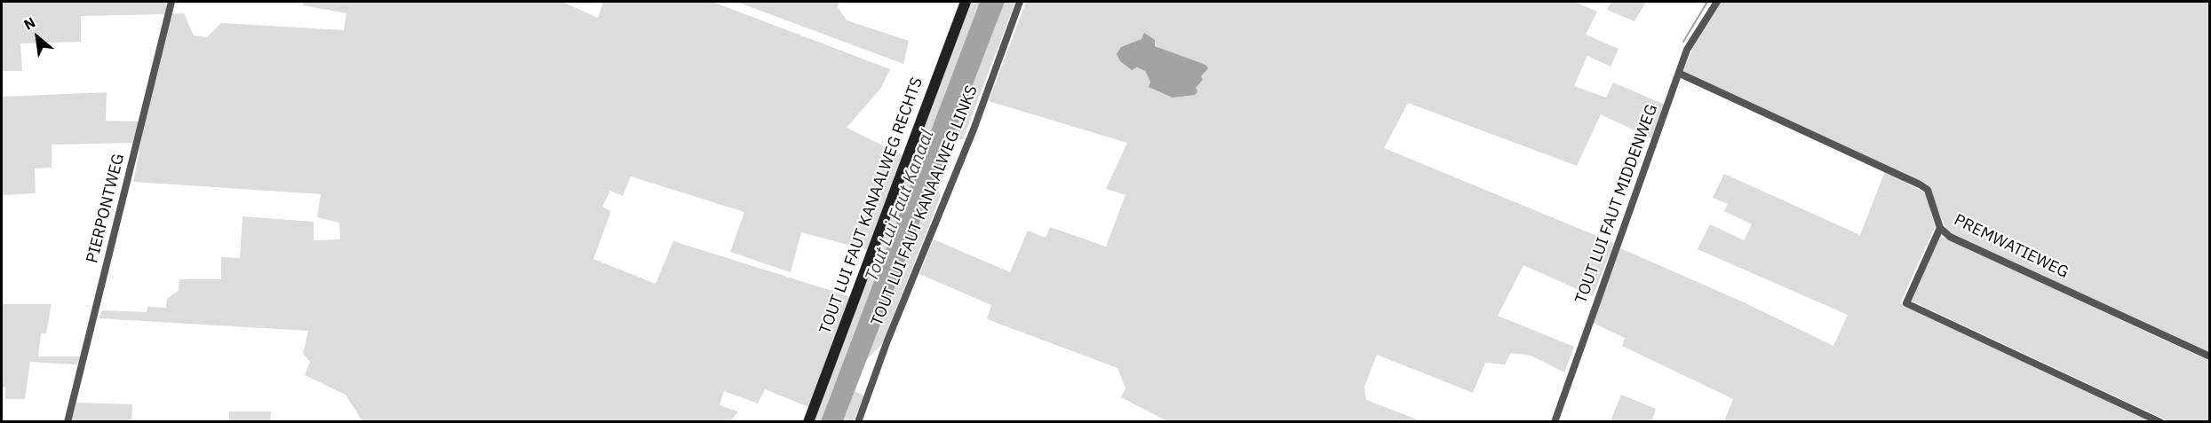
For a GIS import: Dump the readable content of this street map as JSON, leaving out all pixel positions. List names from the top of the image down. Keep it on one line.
{"streets":{"street":["TOUT LUI FAUT MIDDENWEG","TOUT LUI FAUT KANAALWEG RECHTS","TOUT LUI FAUT KANAALWEG LINKS","PIERPONTWEG","PREMWATIEWEG"]},"crossings":[["TOUT LUI FAUT MIDDENWEG","PREMWATIEWEG"]],"water":["Tout Lui Faut Kanaal"],"north":"top left"}
